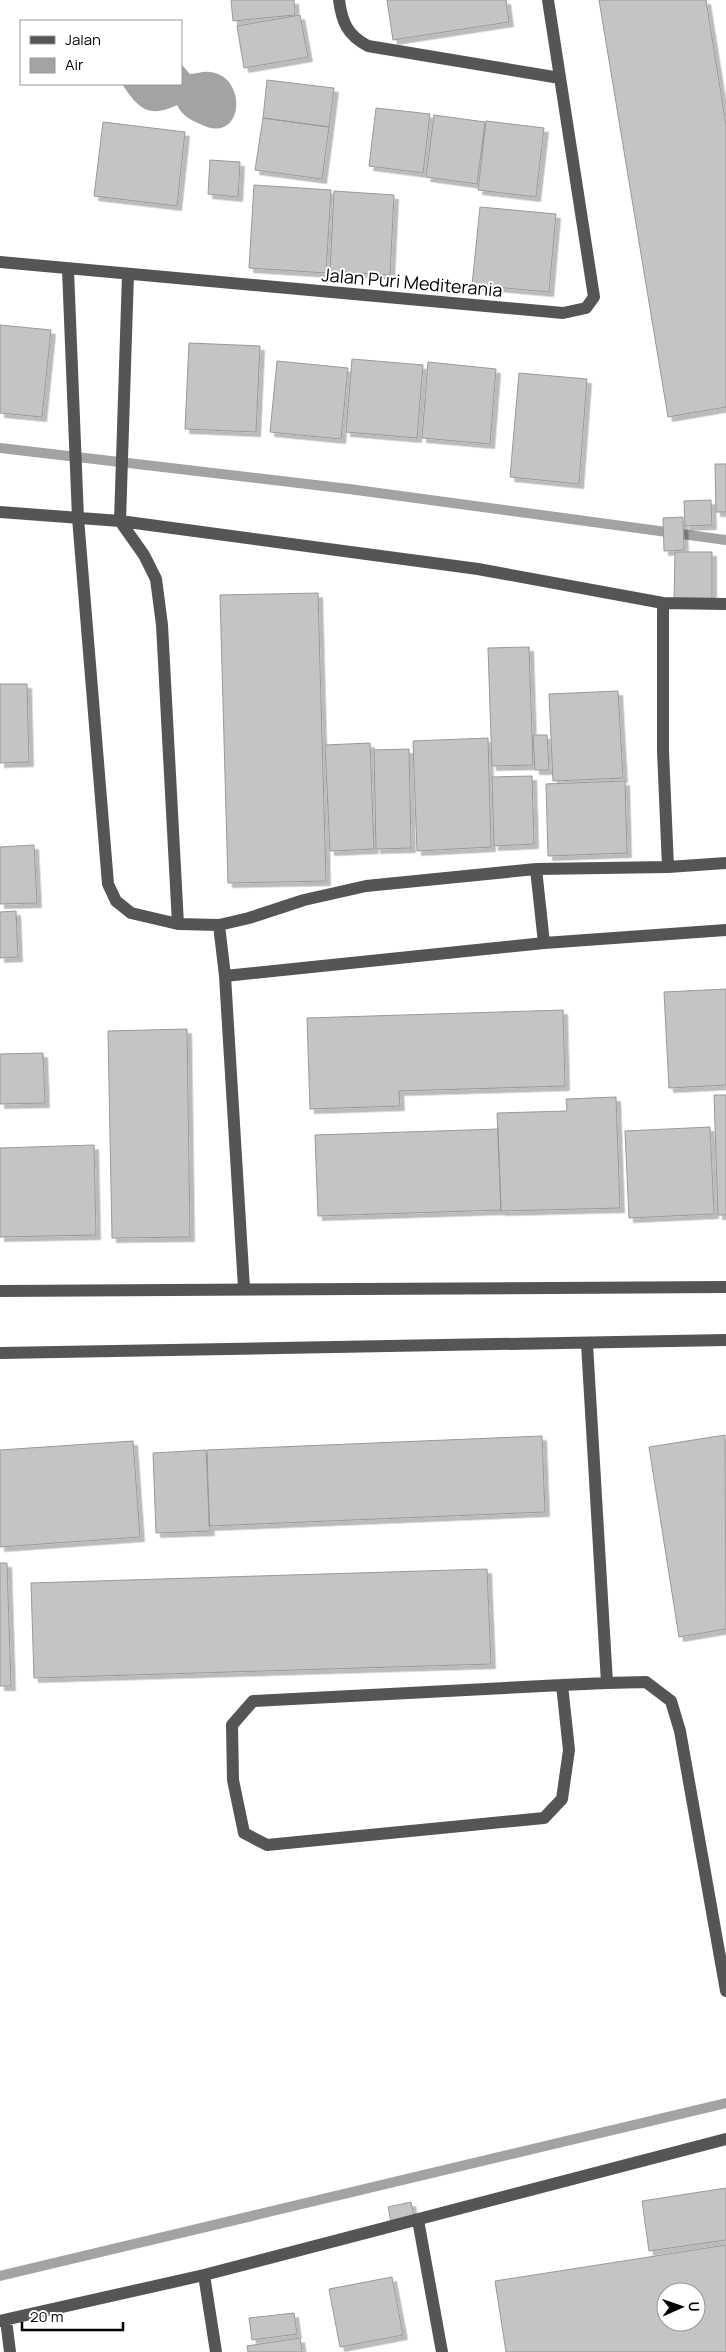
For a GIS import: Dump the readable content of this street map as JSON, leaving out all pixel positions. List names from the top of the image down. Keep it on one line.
{"streets":{"street":["Jalan Puri Mediterania"]},"legend":["Jalan","Air"],"scale_bar":"20 m","north":"right"}
